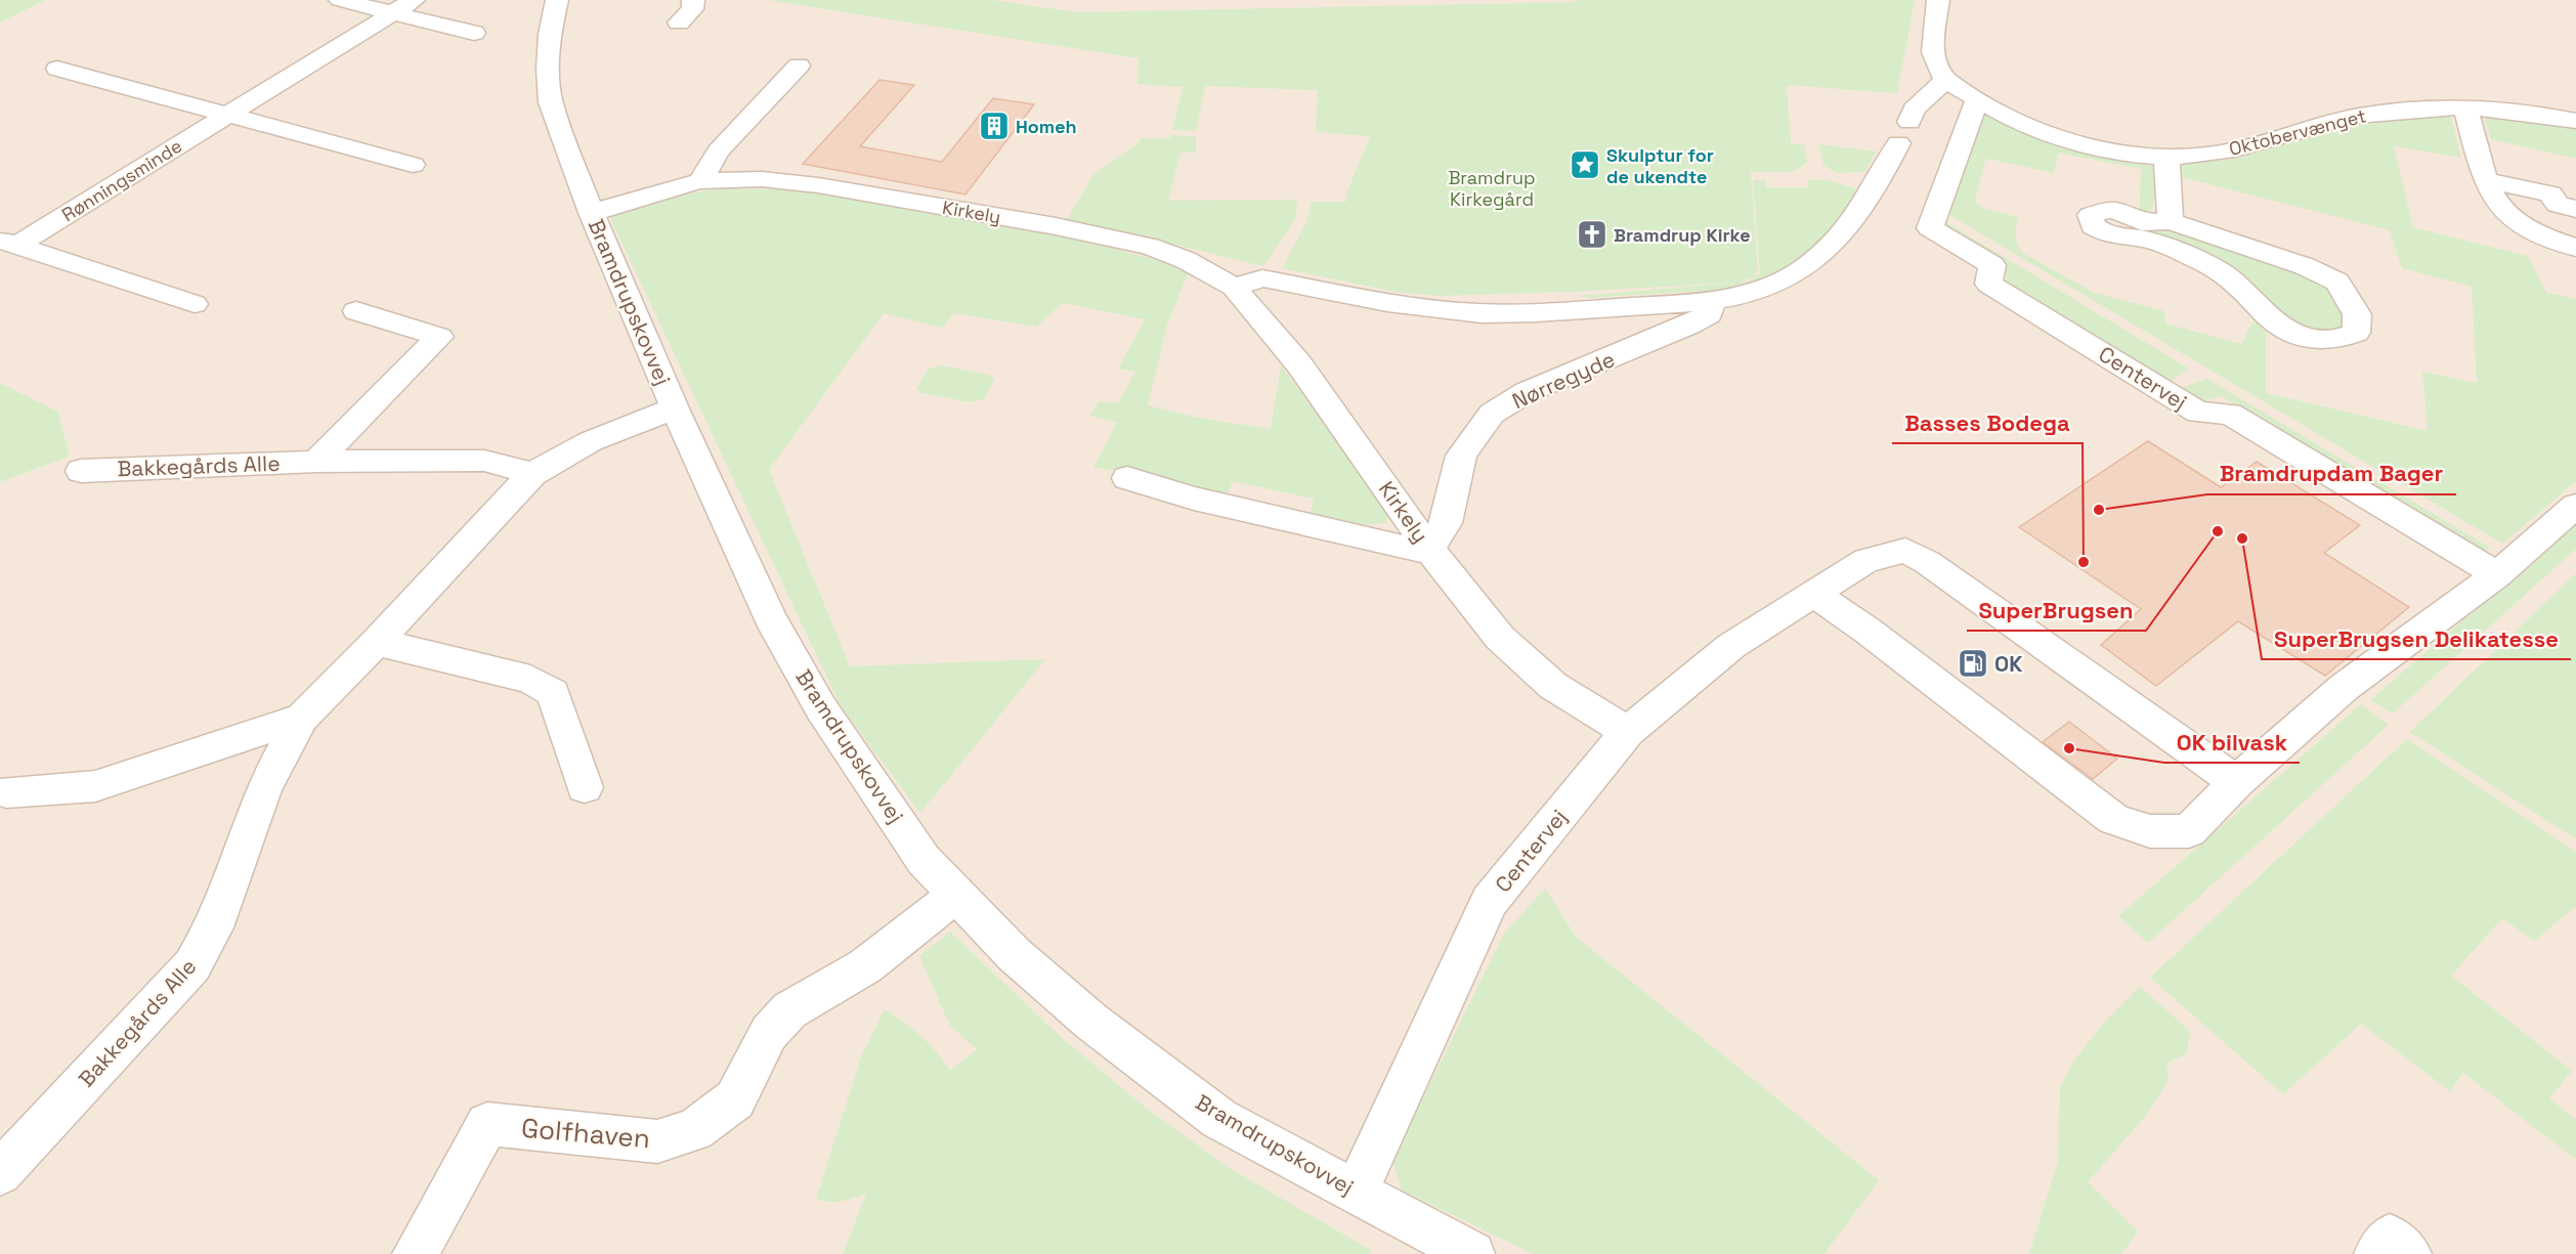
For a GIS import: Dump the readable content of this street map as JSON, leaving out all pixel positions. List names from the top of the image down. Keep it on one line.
{"streets":{"street":["Oktobervænget","Rønningsminde","Kirkely","Bramdrupskovvej","Centervej","Nørregyde","Bakkegårds Alle","Golfhaven"]},"crossings":[["Oktobervænget","Centervej"],["Kirkely","Bramdrupskovvej"],["Kirkely","Nørregyde"],["Bramdrupskovvej","Centervej"],["Bramdrupskovvej","Bakkegårds Alle"],["Bramdrupskovvej","Golfhaven"]],"parks":["Bramdrup Kirkegård"],"places":{"building":["Homeh"],"place":["Skulptur for de ukendte"],"church":["Bramdrup Kirke"],"other":["Bramdrupdam Bager","SuperBrugsen","SuperBrugsen Delikatesse","Basses Bodega","OK bilvask"],"fuel station":["OK"]}}
